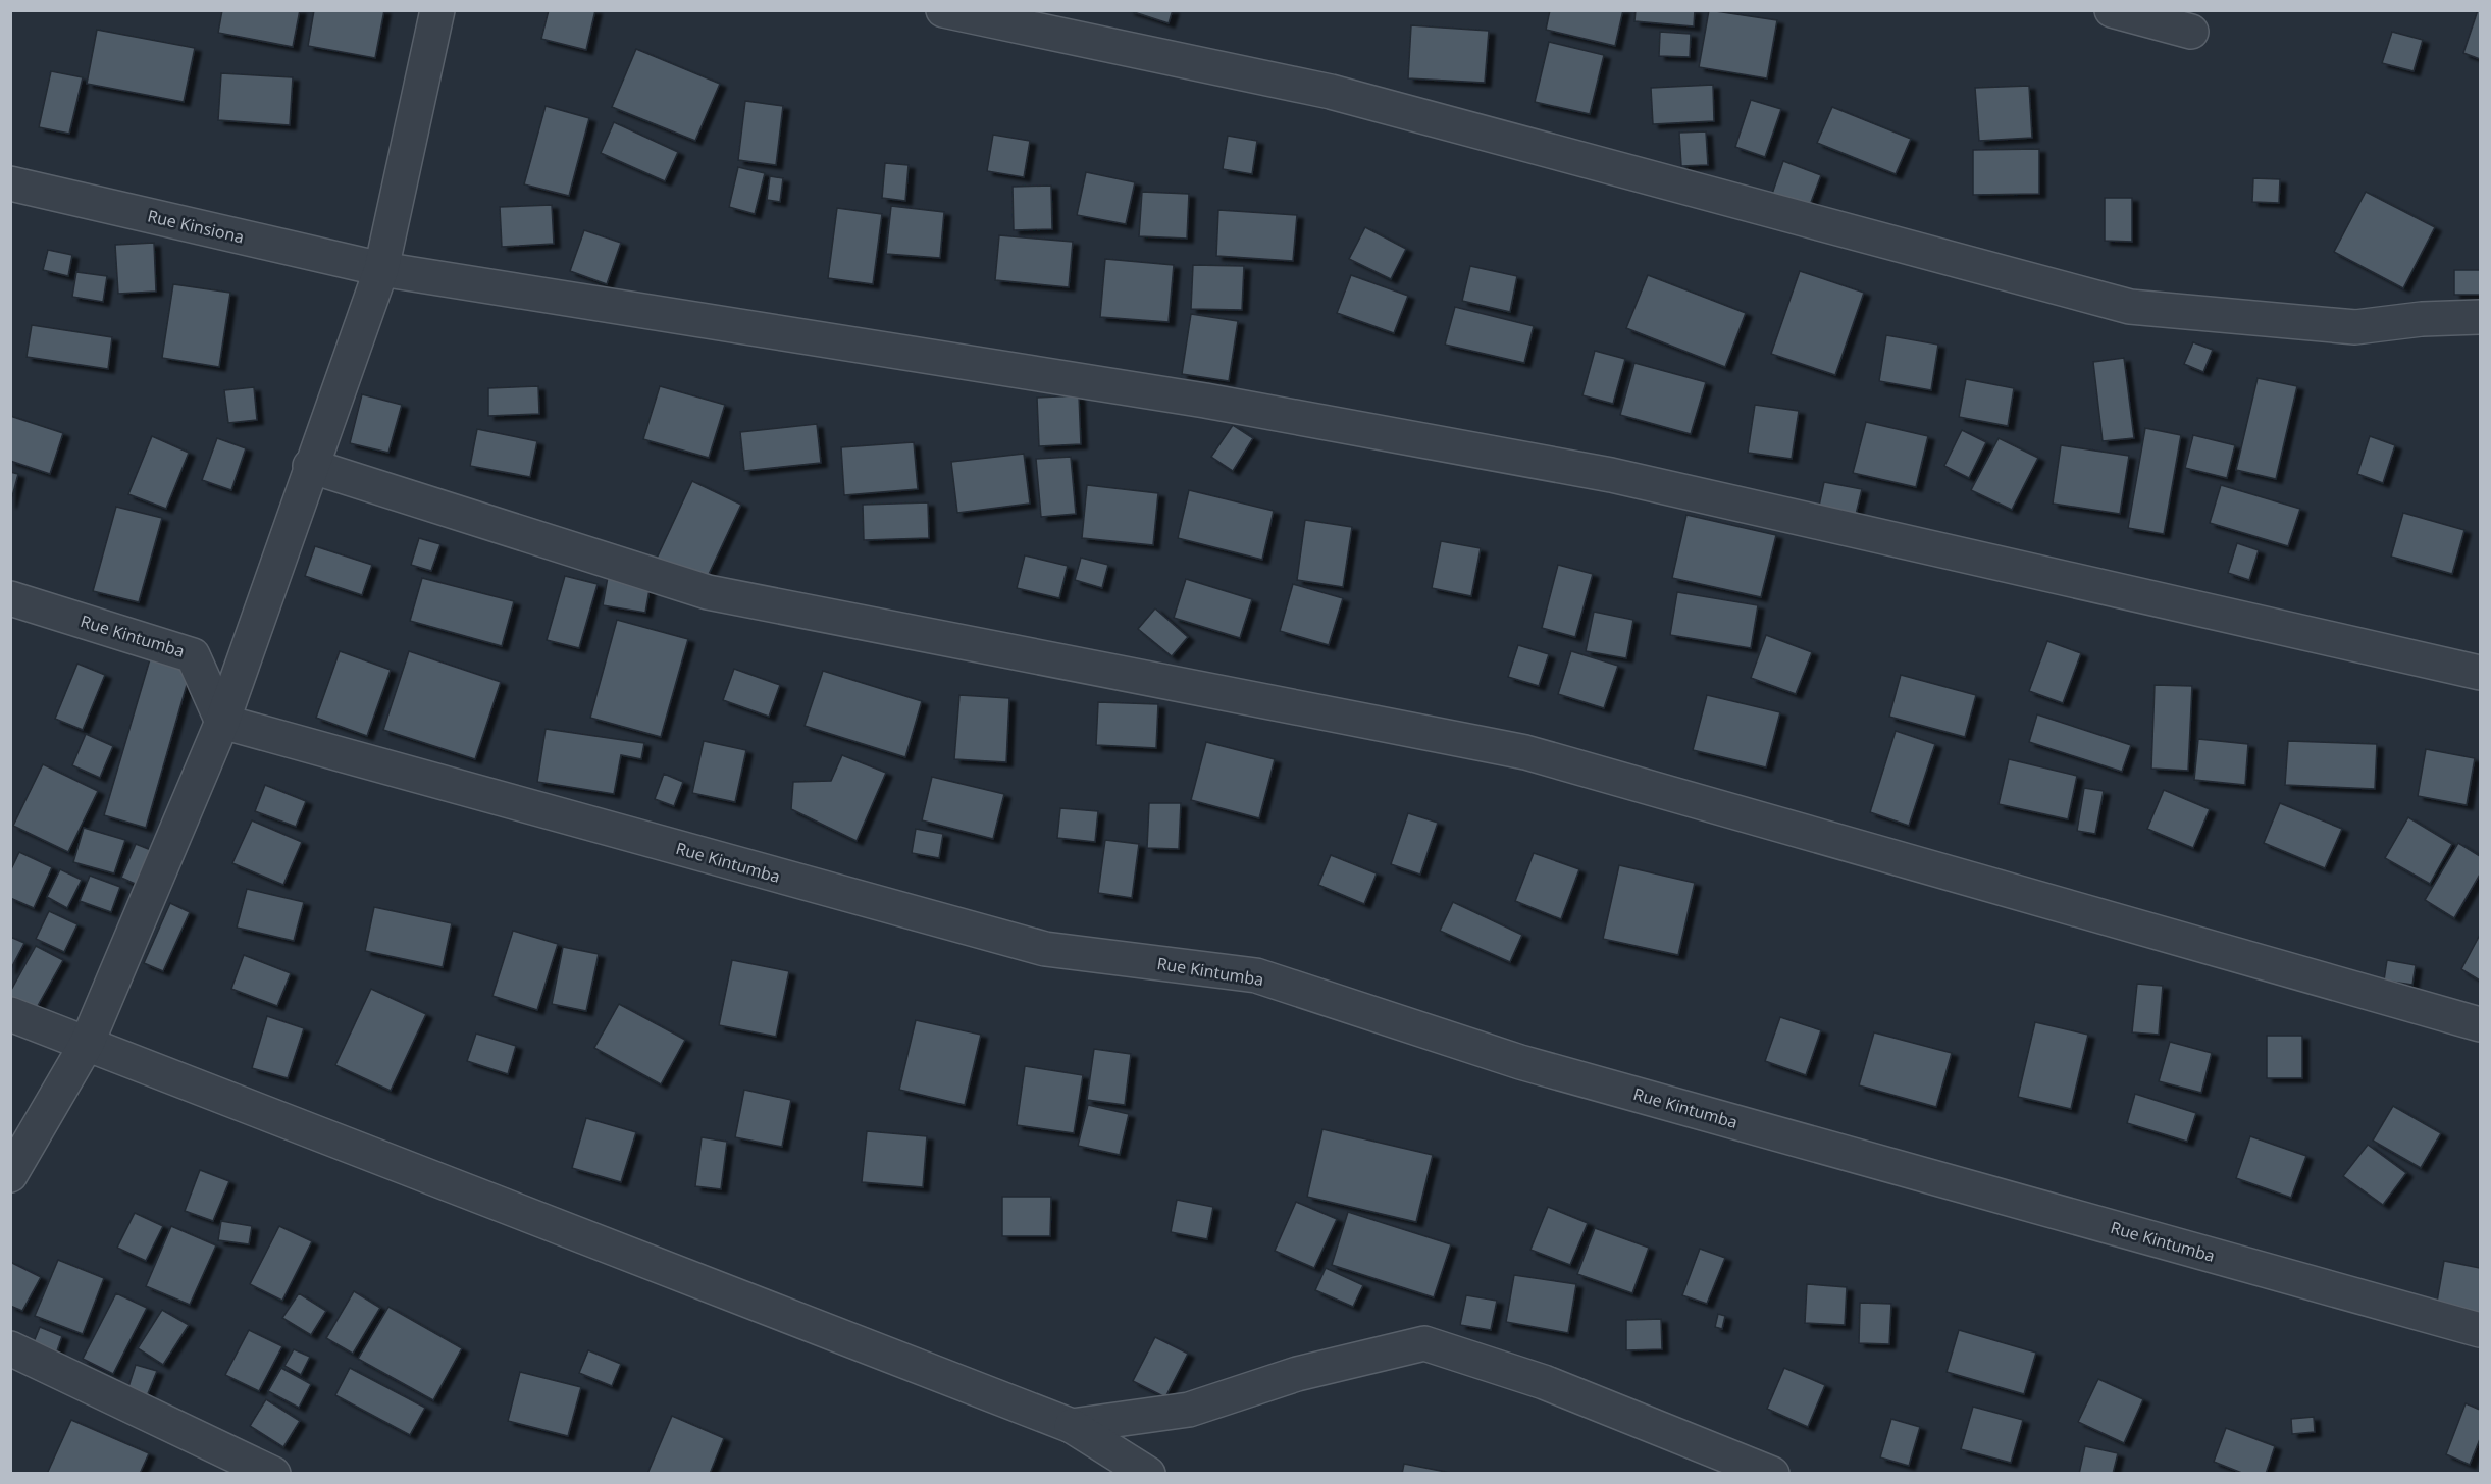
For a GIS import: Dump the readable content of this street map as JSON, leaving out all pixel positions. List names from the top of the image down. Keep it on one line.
{"streets":{"street":["Rue Kinsiona","Rue Kintumba"]}}
